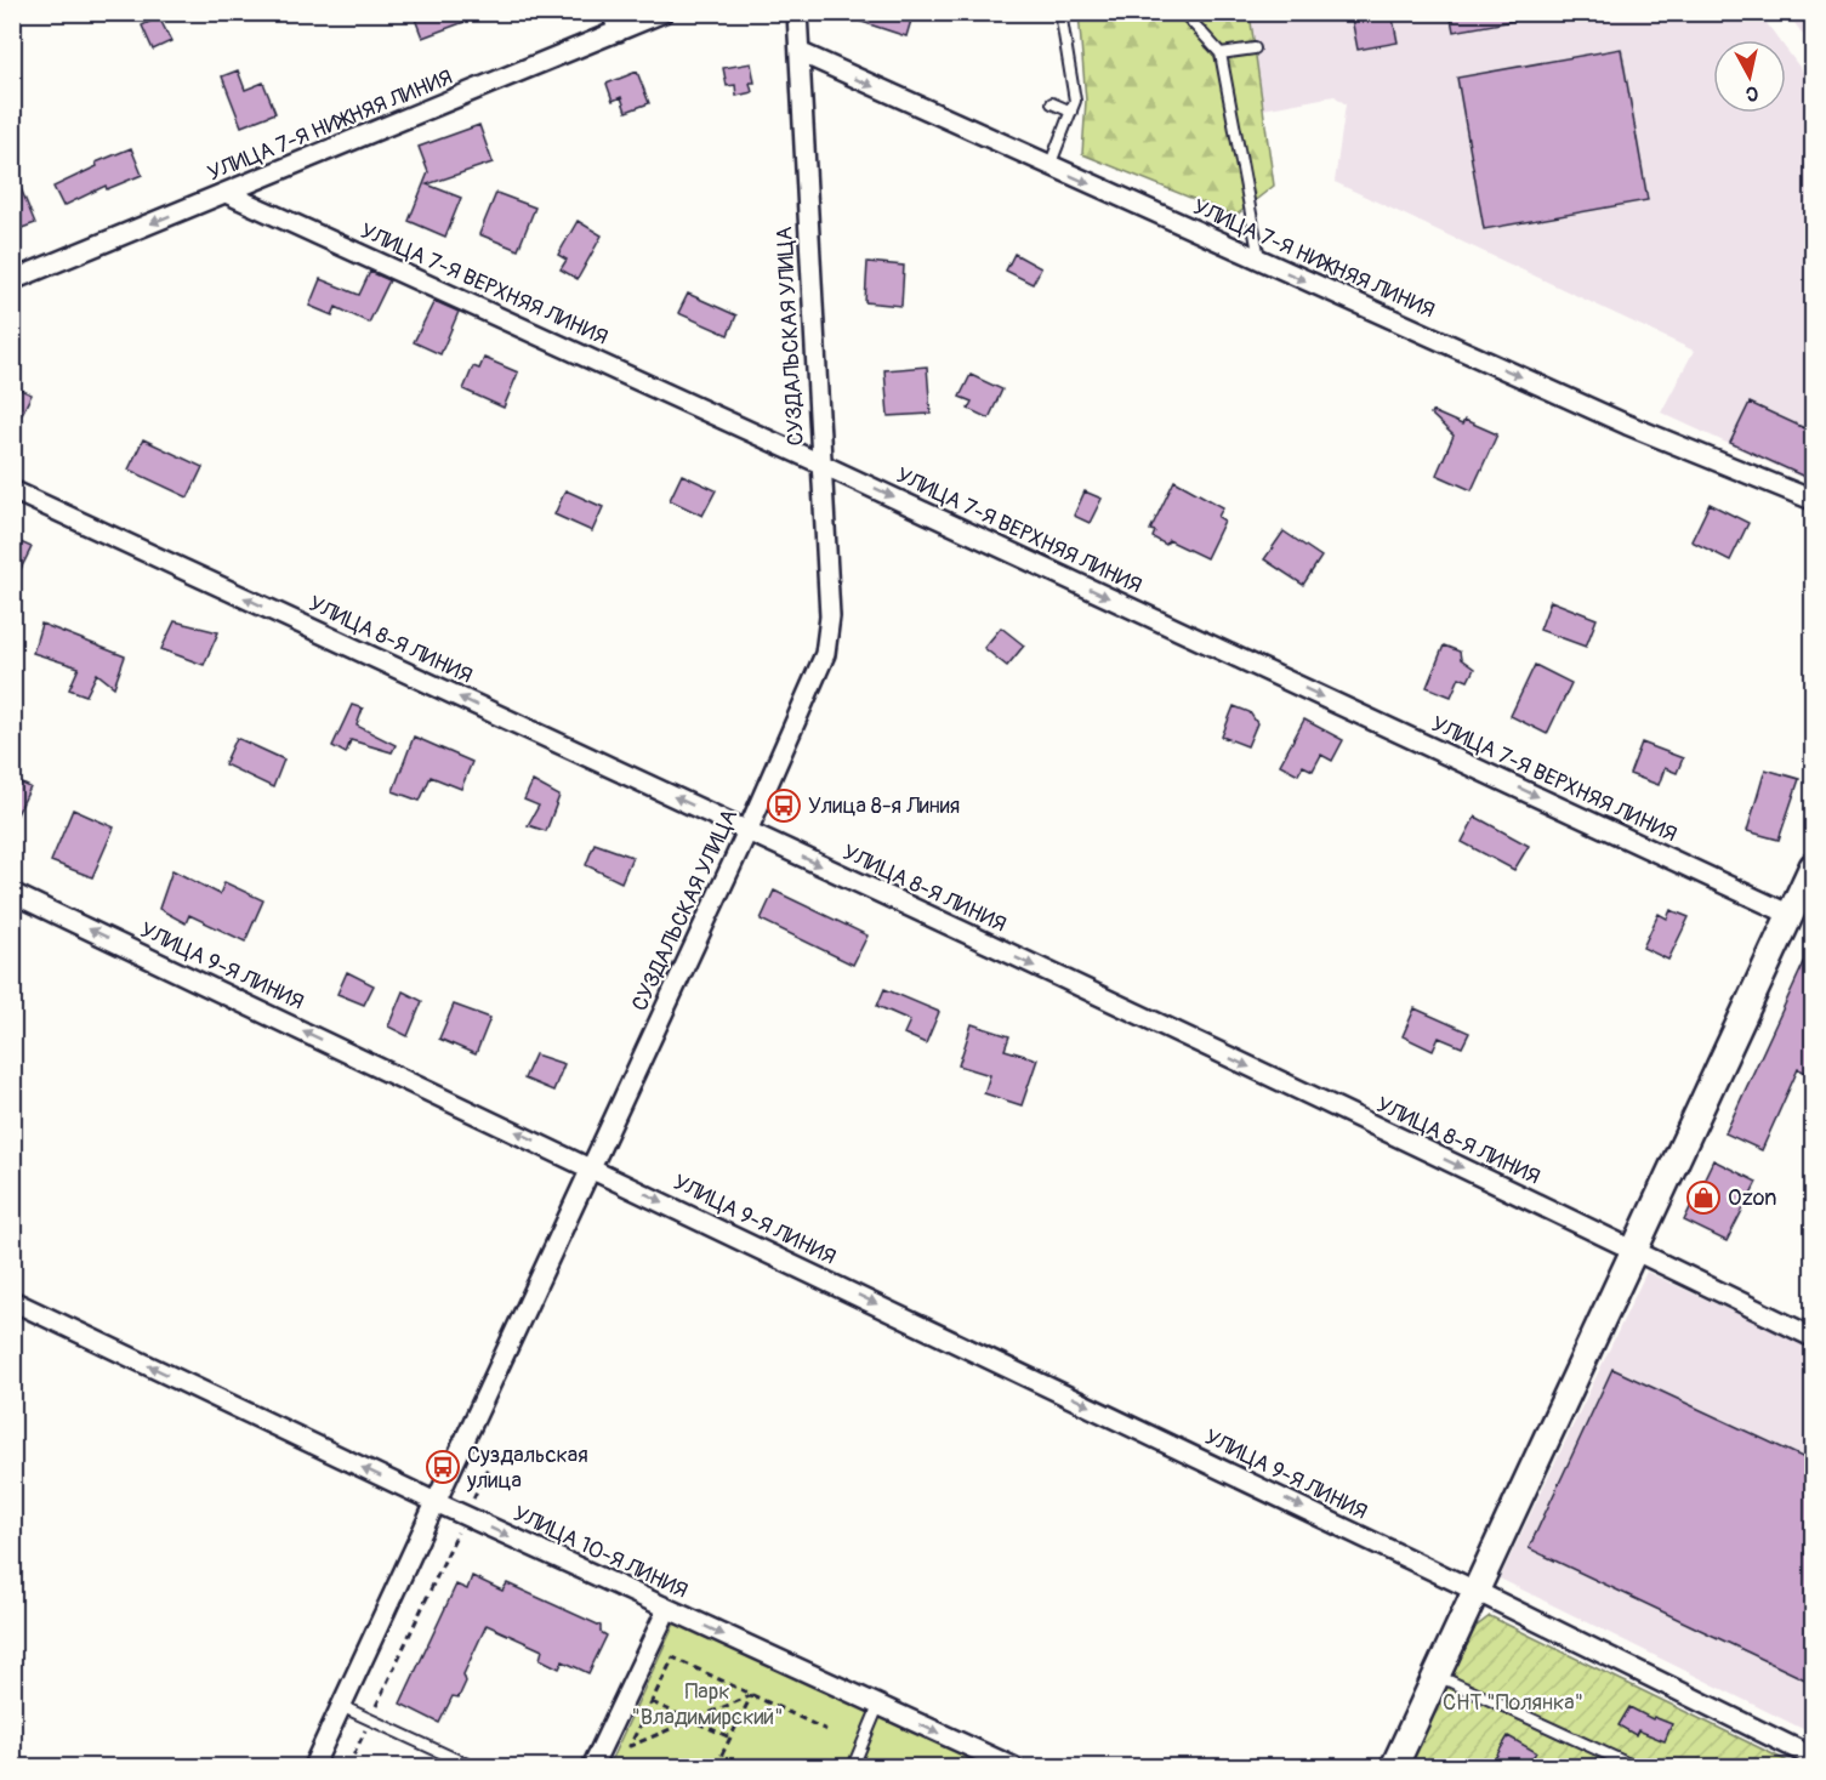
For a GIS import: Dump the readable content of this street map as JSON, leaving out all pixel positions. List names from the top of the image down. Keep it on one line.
{"streets":{"street":["УЛИЦА 7-Я НИЖНЯЯ ЛИНИЯ","УЛИЦА 7-Я ВЕРХНЯЯ ЛИНИЯ","СУЗДАЛЬСКАЯ УЛИЦА","УЛИЦА 8-Я ЛИНИЯ","УЛИЦА 9-Я ЛИНИЯ","УЛИЦА 10-Я ЛИНИЯ"]},"crossings":[["УЛИЦА 7-Я НИЖНЯЯ ЛИНИЯ","УЛИЦА 7-Я ВЕРХНЯЯ ЛИНИЯ"],["УЛИЦА 7-Я НИЖНЯЯ ЛИНИЯ","СУЗДАЛЬСКАЯ УЛИЦА"],["УЛИЦА 7-Я ВЕРХНЯЯ ЛИНИЯ","СУЗДАЛЬСКАЯ УЛИЦА"],["СУЗДАЛЬСКАЯ УЛИЦА","УЛИЦА 8-Я ЛИНИЯ"],["СУЗДАЛЬСКАЯ УЛИЦА","УЛИЦА 9-Я ЛИНИЯ"],["СУЗДАЛЬСКАЯ УЛИЦА","УЛИЦА 10-Я ЛИНИЯ"]],"one_way":["УЛИЦА 7-Я ВЕРХНЯЯ ЛИНИЯ"],"parks":["Парк \"Владимирский\"","СНТ \"Полянка\""],"places":{"bus stop":["Улица 8-я Линия","Суздальская улица"],"shop":["Ozon"]},"north":"bottom"}
